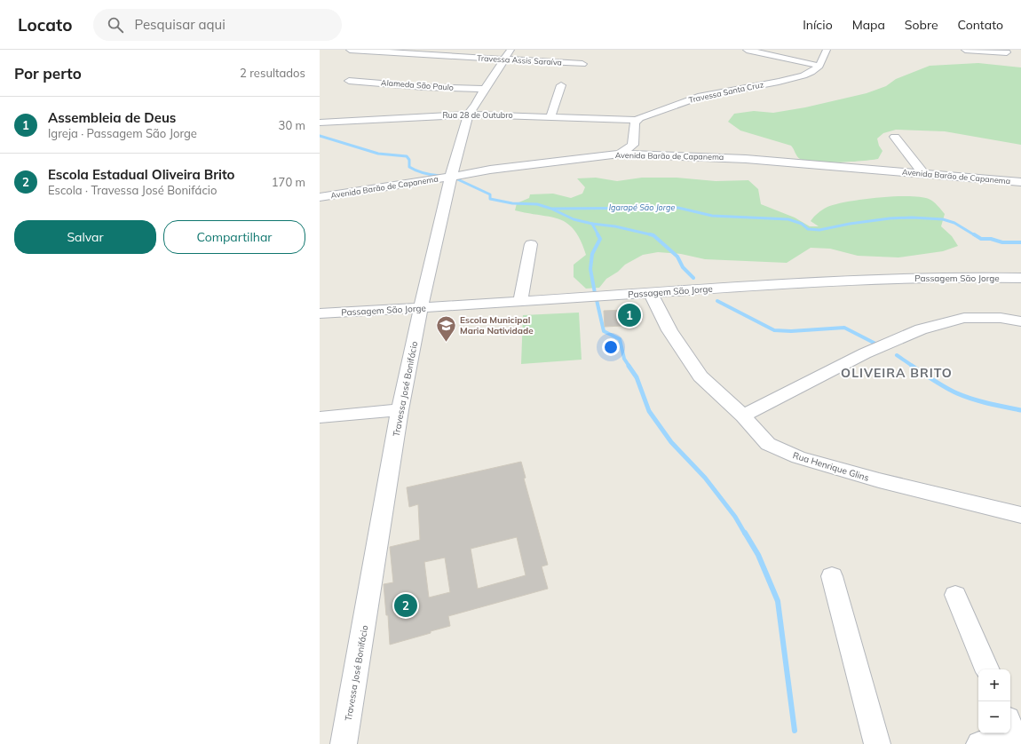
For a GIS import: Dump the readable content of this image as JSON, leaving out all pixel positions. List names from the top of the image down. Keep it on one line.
{"streets":{"street":["Travessa Assis Saraíva","Alameda São Paulo","Travessa Santa Cruz","Rua 28 de Outubro","Avenida Barão de Capanema","Passagem São Jorge","Travessa José Bonifácio","Rua Henrique Glins"]},"crossings":[["Travessa Assis Saraíva","Travessa José Bonifácio"],["Alameda São Paulo","Travessa José Bonifácio"],["Travessa Santa Cruz","Rua 28 de Outubro"],["Rua 28 de Outubro","Travessa José Bonifácio"],["Avenida Barão de Capanema","Travessa José Bonifácio"],["Passagem São Jorge","Travessa José Bonifácio"],["Passagem São Jorge","Rua Henrique Glins"]],"districts":["OLIVEIRA BRITO"],"water":["Igarapé São Jorge"],"places":{"school or university":["Escola Municipal Maria Natividade"]},"page":{"header":"Locato","search":"Pesquisar aqui","nav":["Início","Mapa","Sobre","Contato"],"heading":["Por perto","2 resultados"],"list":[{"mark":"1","name":"Assembleia de Deus","note":"Igreja · Passagem São Jorge","value":"30 m"},{"mark":"2","name":"Escola Estadual Oliveira Brito","note":"Escola · Travessa José Bonifácio","value":"170 m"}],"buttons":["Salvar","Compartilhar"],"pins":["1","2"],"map_buttons":["+","−"]}}
